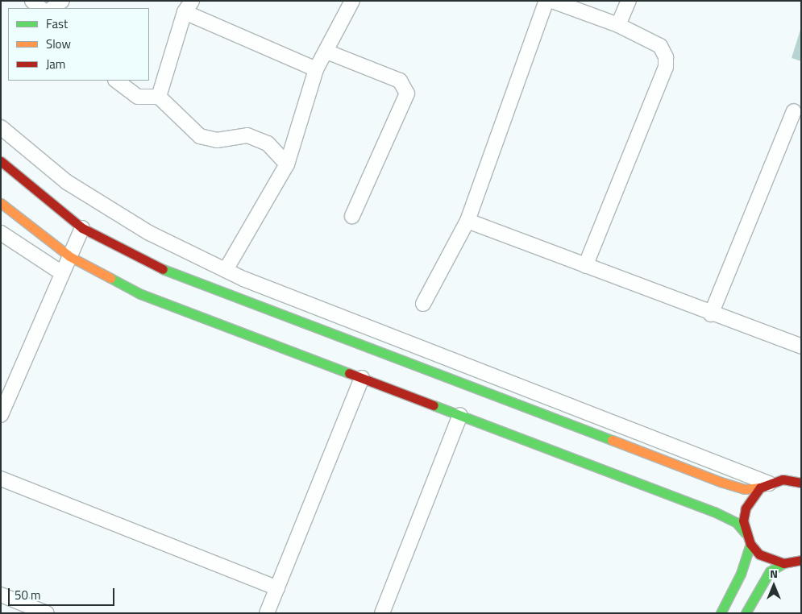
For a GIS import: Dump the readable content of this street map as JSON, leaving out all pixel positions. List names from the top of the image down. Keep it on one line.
{"legend":["Fast","Slow","Jam"],"scale_bar":"50 m","north":"top"}
